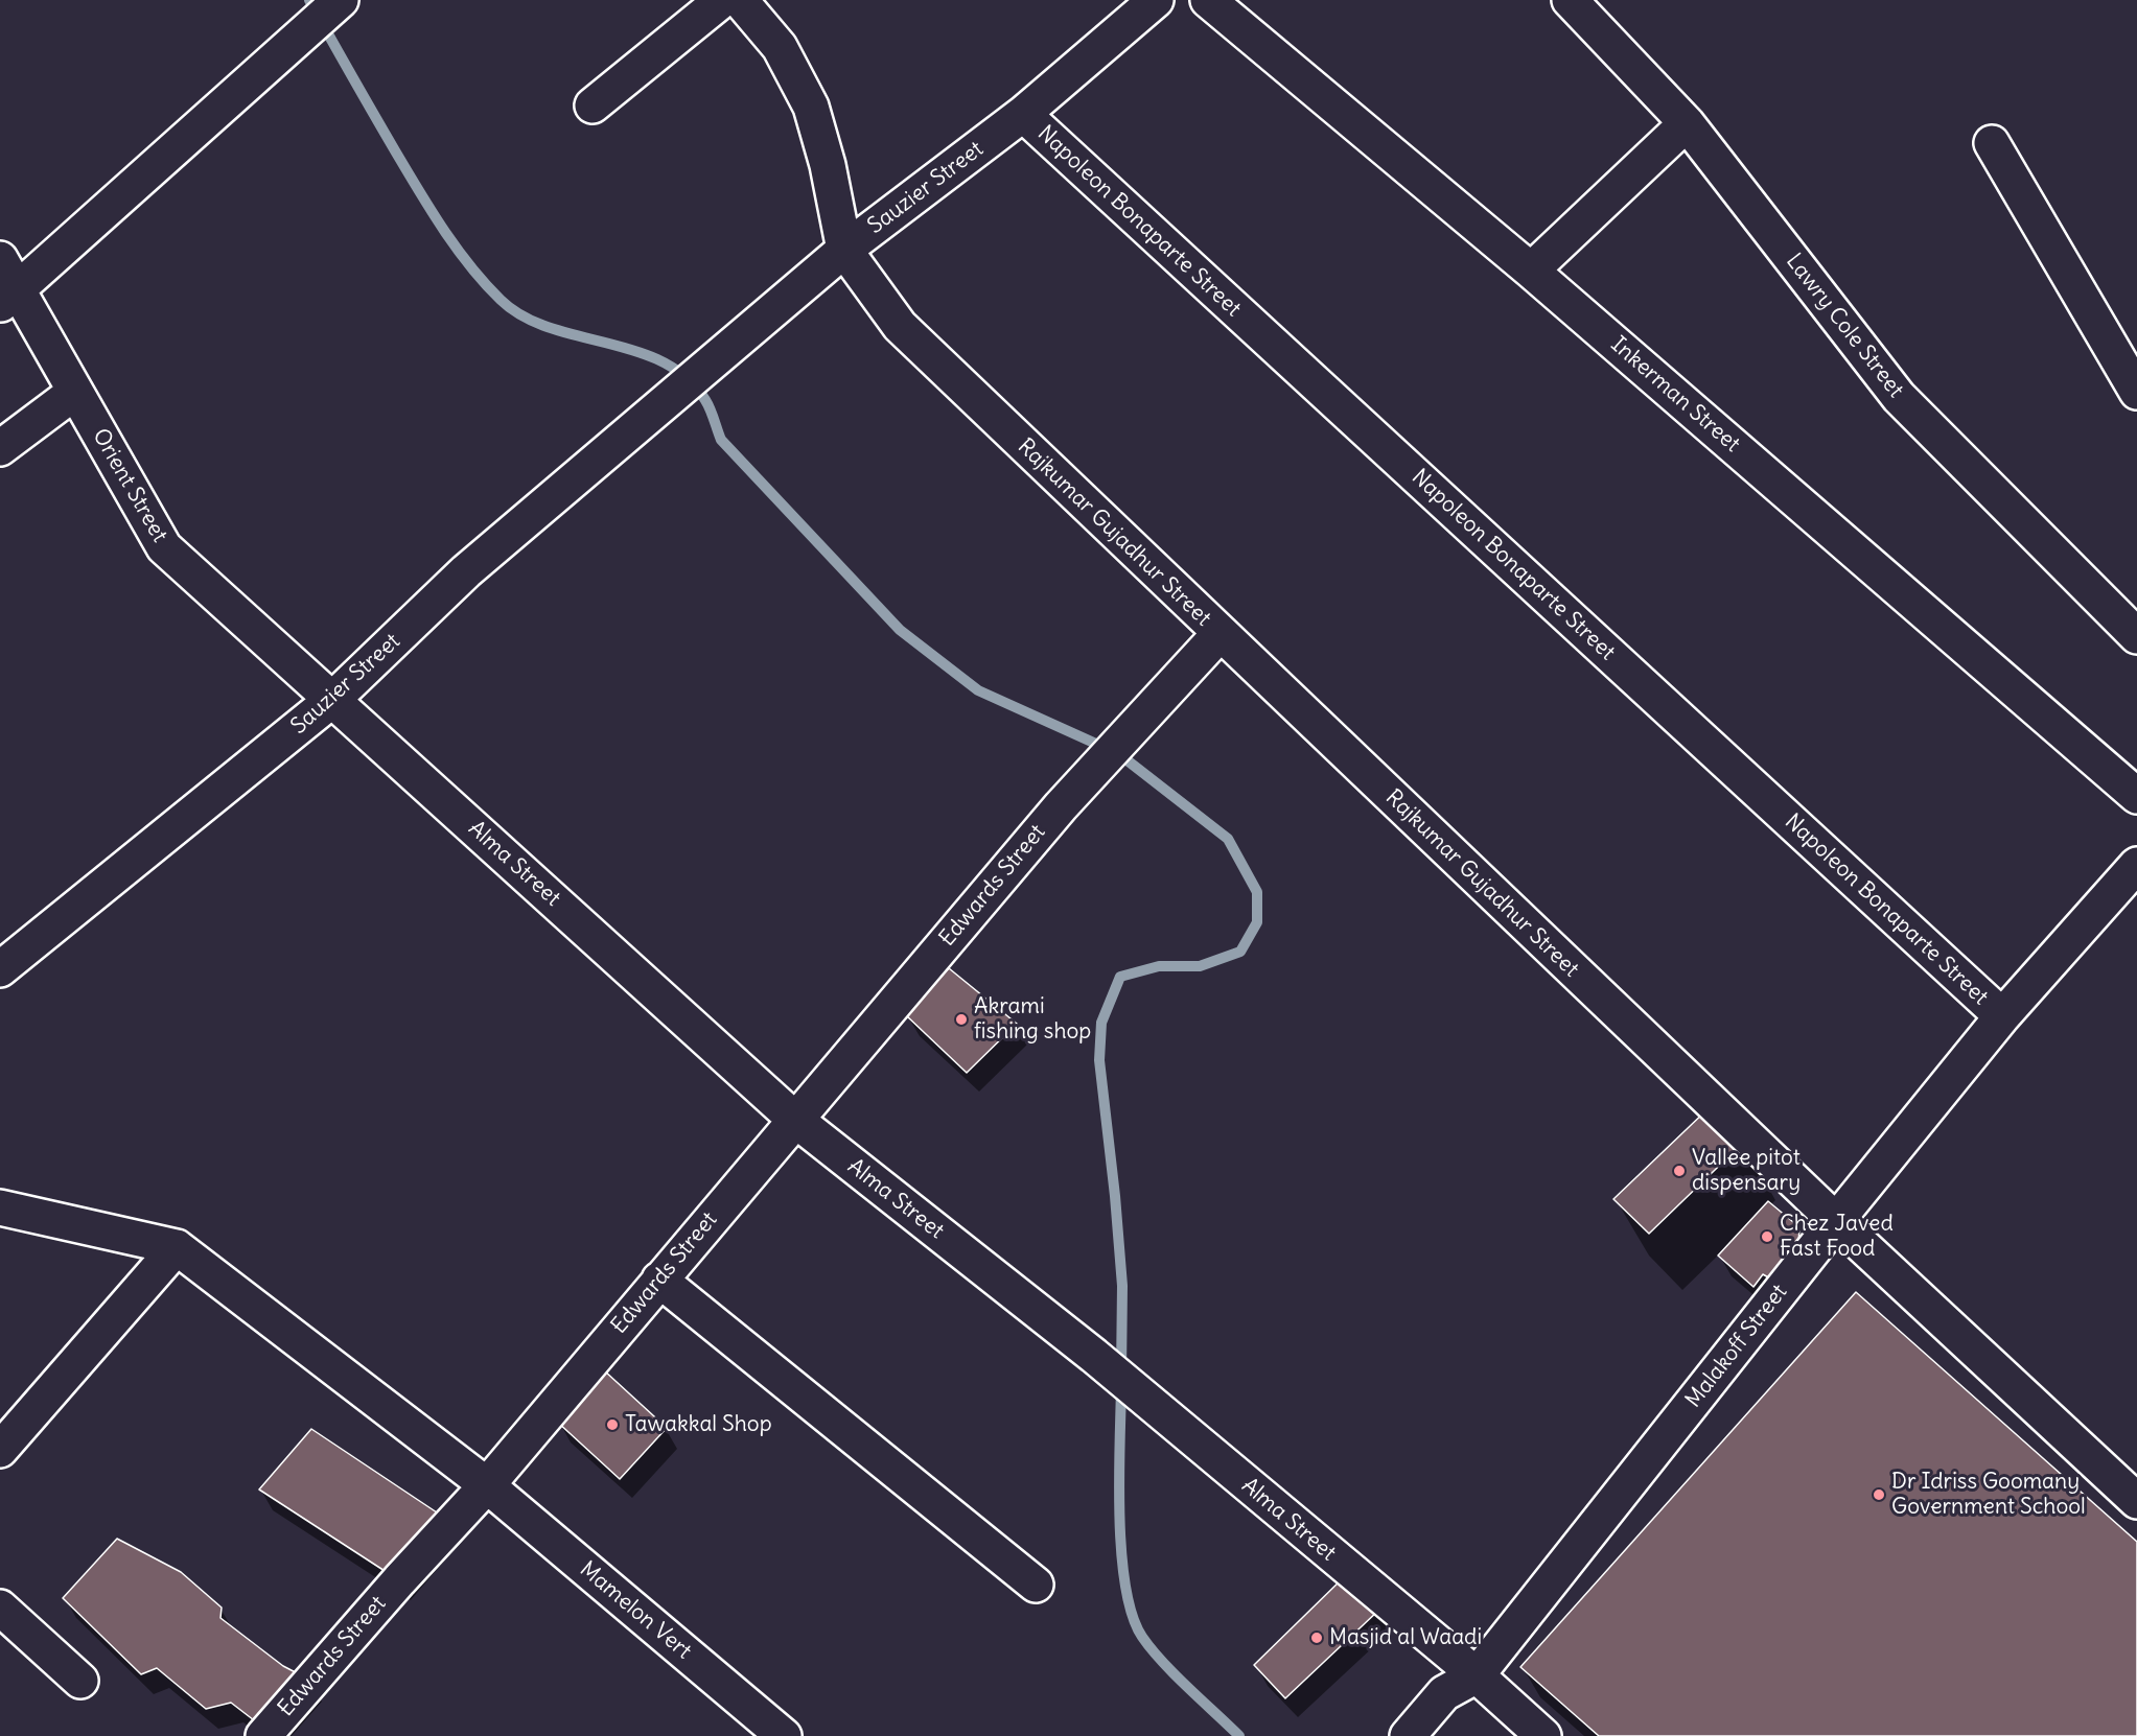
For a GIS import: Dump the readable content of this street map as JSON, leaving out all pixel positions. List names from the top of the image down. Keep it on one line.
{"streets":{"street":["Sauzier Street","Napoleon Bonaparte Street","Lawry Cole Street","Inkerman Street","Orient Street","Rajkumar Gujadhur Street","Alma Street","Edwards Street","Malakoff Street","Mamelon Vert"]},"crossings":[["Sauzier Street","Napoleon Bonaparte Street"],["Sauzier Street","Orient Street"],["Sauzier Street","Rajkumar Gujadhur Street"],["Sauzier Street","Alma Street"],["Napoleon Bonaparte Street","Malakoff Street"],["Orient Street","Alma Street"],["Rajkumar Gujadhur Street","Edwards Street"],["Rajkumar Gujadhur Street","Malakoff Street"],["Alma Street","Edwards Street"],["Alma Street","Malakoff Street"],["Edwards Street","Mamelon Vert"]],"places":["Akrami fishing shop","Vallee pitot dispensary","Chez Javed Fast Food","Tawakkal Shop","Dr Idriss Goomany Government School","Masjid al Waadi"]}
